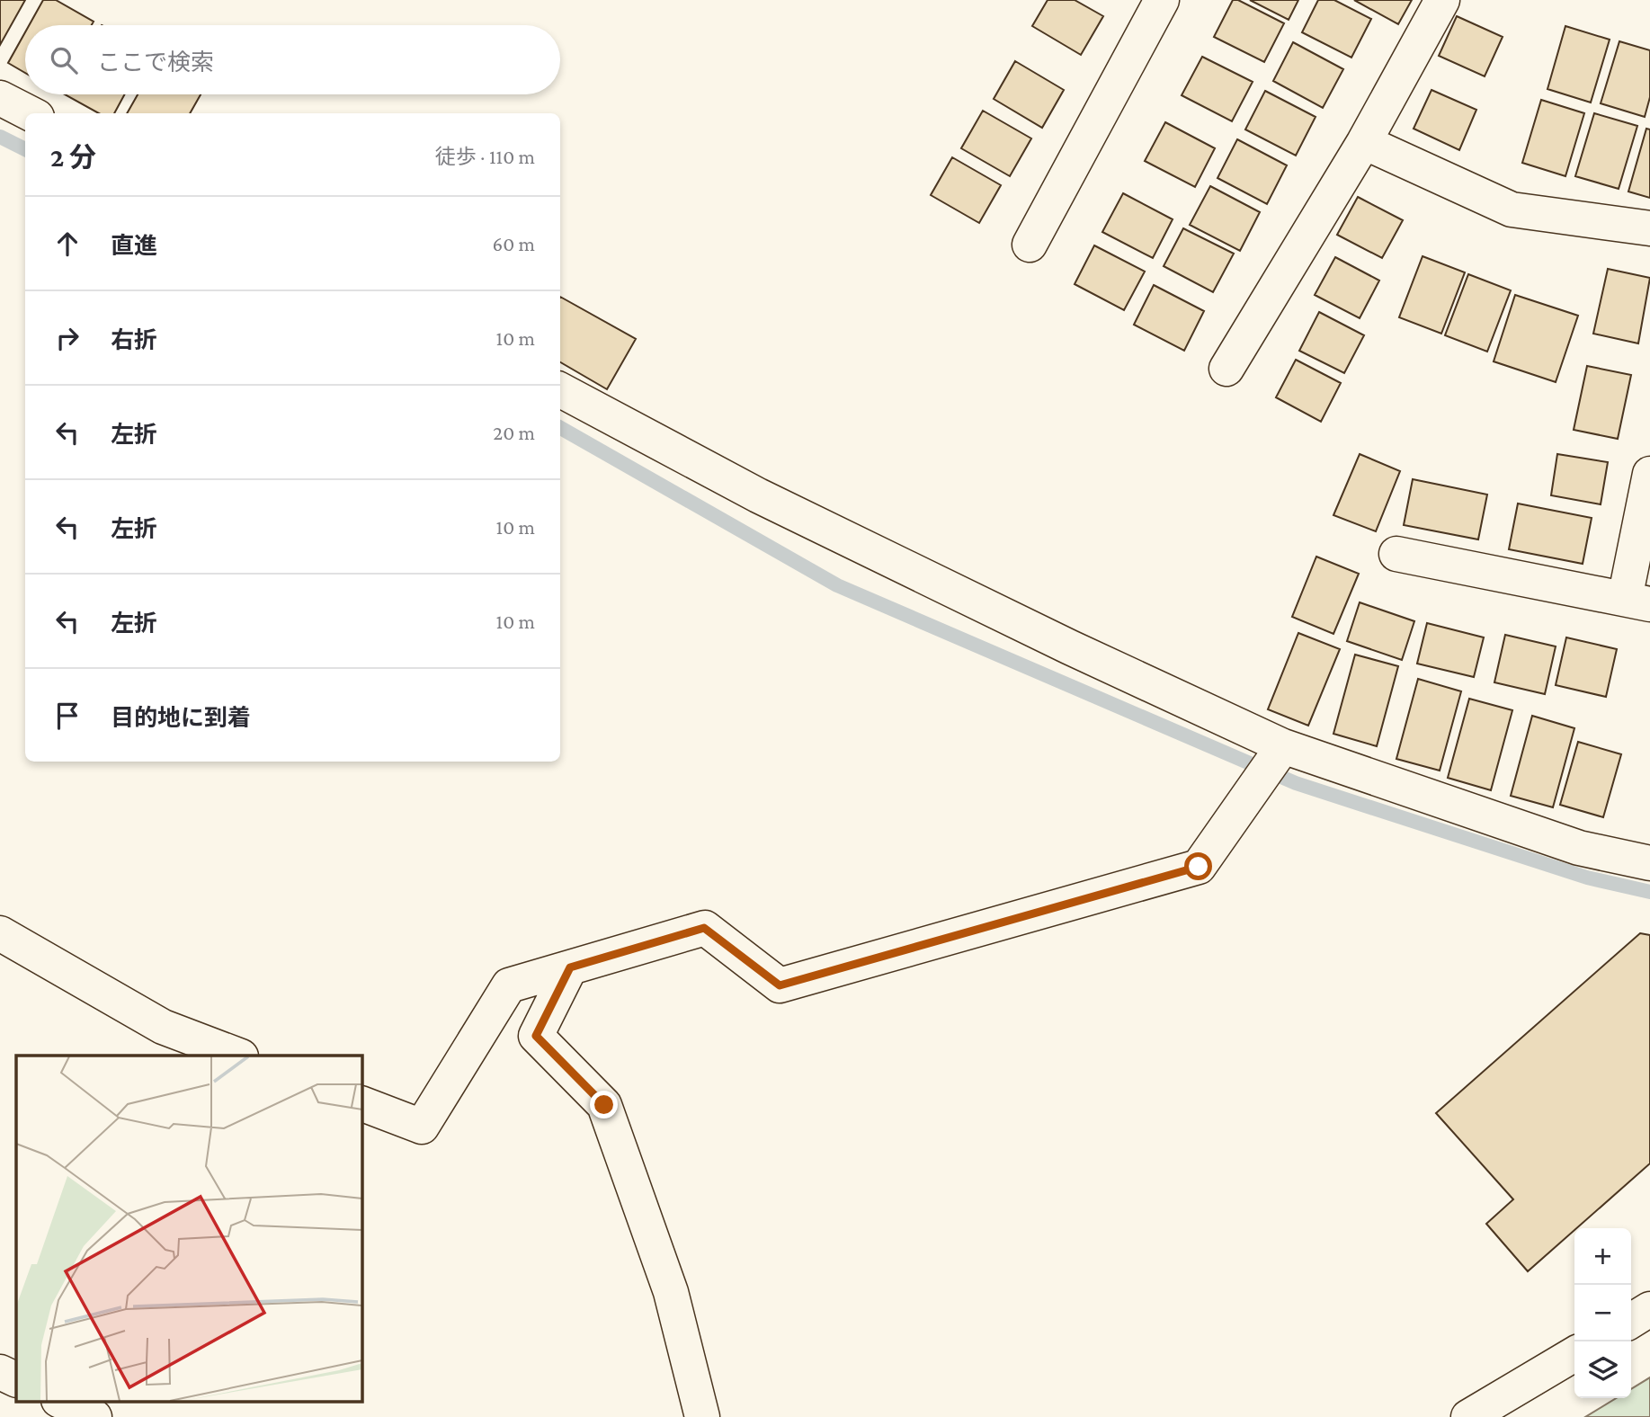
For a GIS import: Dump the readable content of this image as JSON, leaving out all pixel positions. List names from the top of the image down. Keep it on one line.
{"page":{"search":"ここで検索","heading":["2 分","徒歩 · 110 m"],"list":[["直進","60 m"],["右折","10 m"],["左折","20 m"],["左折","10 m"],["左折","10 m"],"目的地に到着"],"map_buttons":["+","−"]}}
